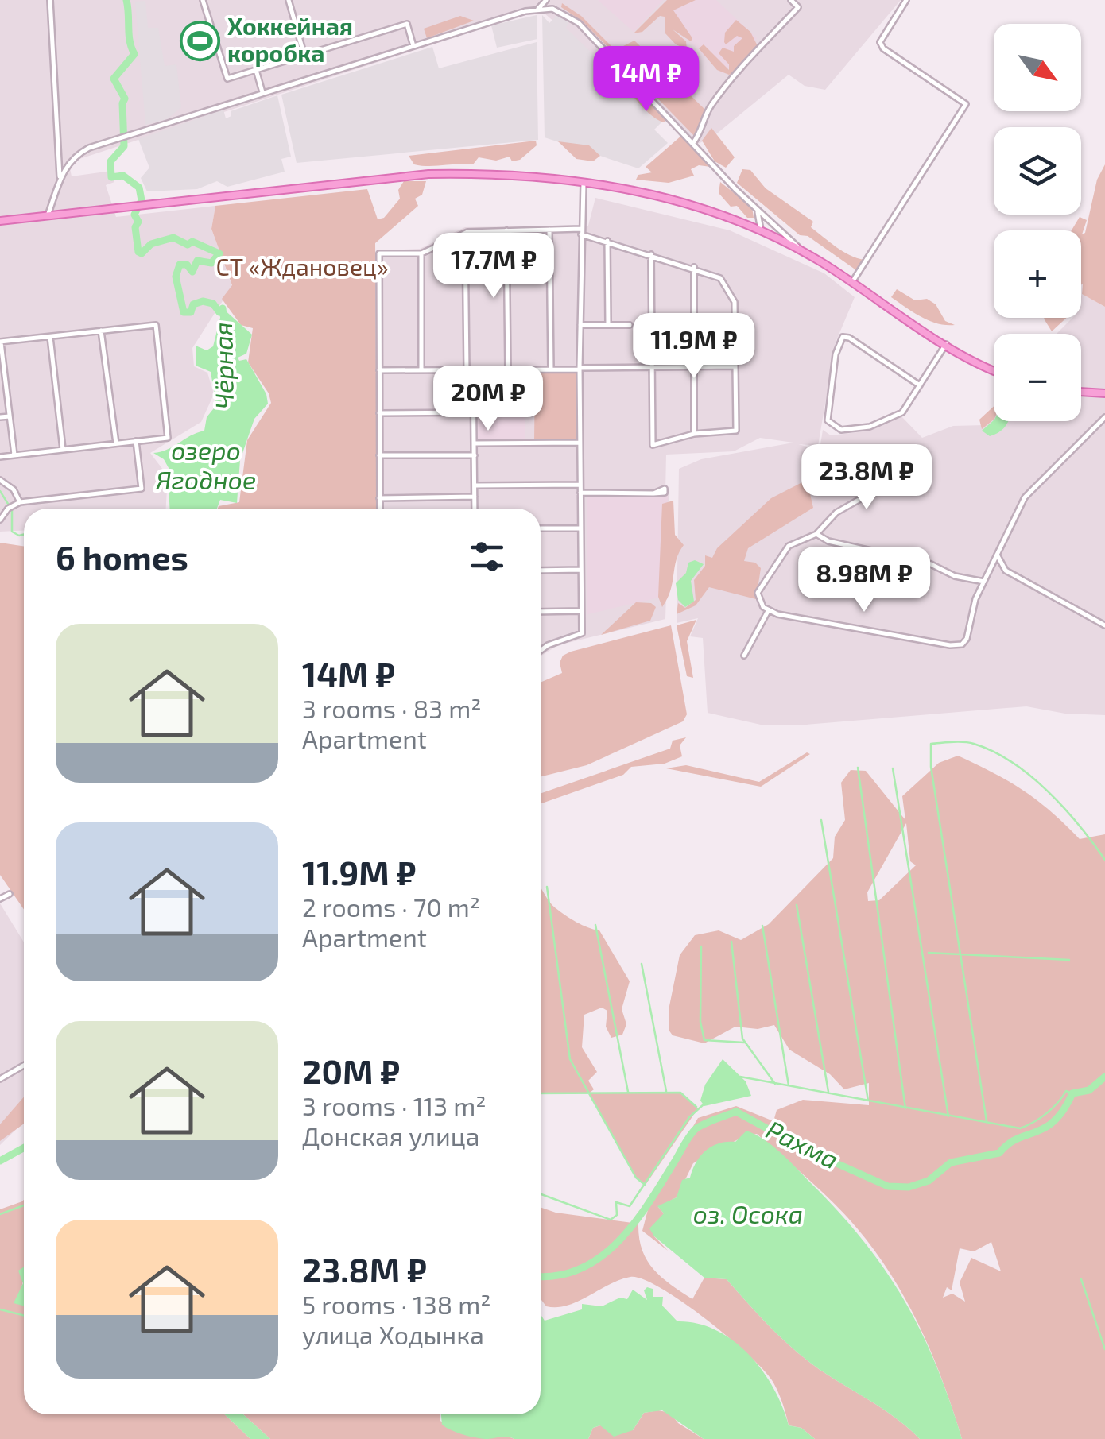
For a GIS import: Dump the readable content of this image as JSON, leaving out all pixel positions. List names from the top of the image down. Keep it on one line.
{"water":["Чёрная","озеро Ягодное","Рахма","оз. Осока"],"parks":["СТ «Ждановец»"],"places":{"sports":["Хоккейная коробка"]},"north":"bottom right","page":{"map_buttons":["+","−"],"price":["14M ₽","17.7M ₽","11.9M ₽","20M ₽","23.8M ₽","8.98M ₽"],"heading":"6 homes","list":[{"name":"14M ₽","note":"3 rooms · 83 m² · Apartment"},{"name":"11.9M ₽","note":"2 rooms · 70 m² · Apartment"},{"name":"20M ₽","note":"3 rooms · 113 m² · Донская улица"},{"name":"23.8M ₽","note":"5 rooms · 138 m² · улица Ходынка"}]}}
